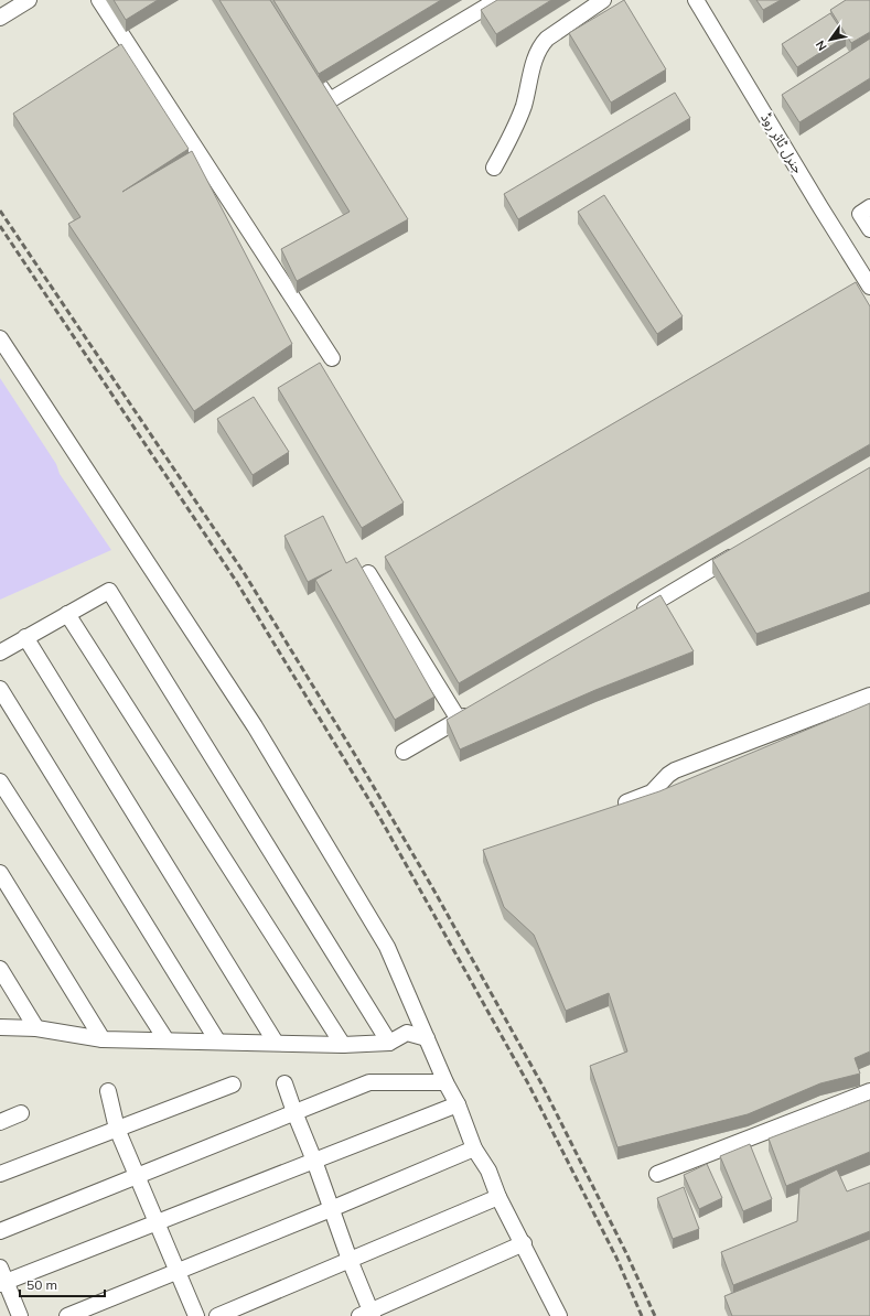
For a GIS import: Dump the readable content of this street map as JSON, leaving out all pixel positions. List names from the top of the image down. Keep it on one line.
{"streets":{"street":["جنرل ٹائر روڈ"]},"scale_bar":"50 m","north":"bottom left"}
